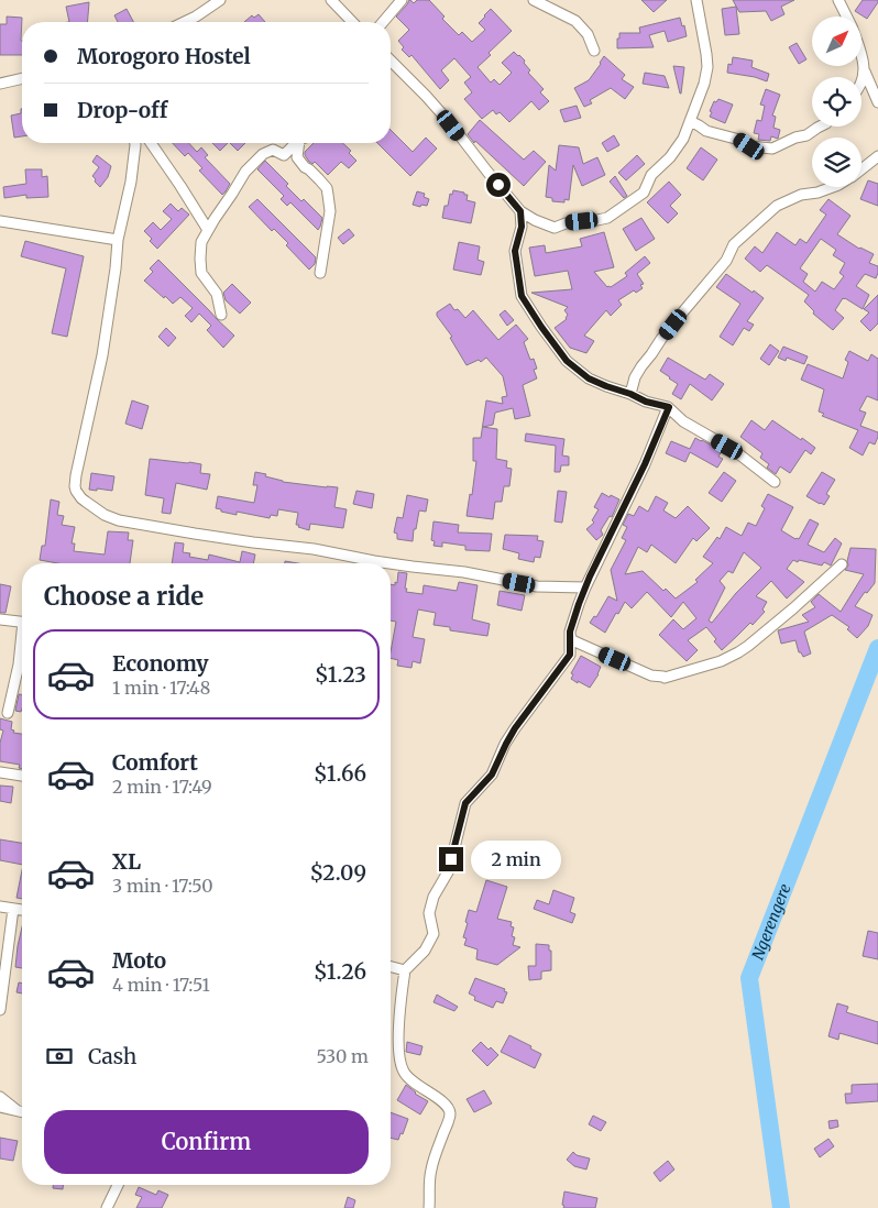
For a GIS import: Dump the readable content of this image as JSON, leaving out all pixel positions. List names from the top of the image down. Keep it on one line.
{"water":["Ngerengere"],"north":"top right","page":{"banner":["Morogoro Hostel","Drop-off"],"heading":"Choose a ride","list":[{"name":"Economy","note":"1 min · 17:48","value":"$1.23"},{"name":"Comfort","note":"2 min · 17:49","value":"$1.66"},{"name":"XL","note":"3 min · 17:50","value":"$2.09"},{"name":"Moto","note":"4 min · 17:51","value":"$1.26"}],"bubble":"2 min","pay":["Cash","530 m"],"buttons":"Confirm"}}
